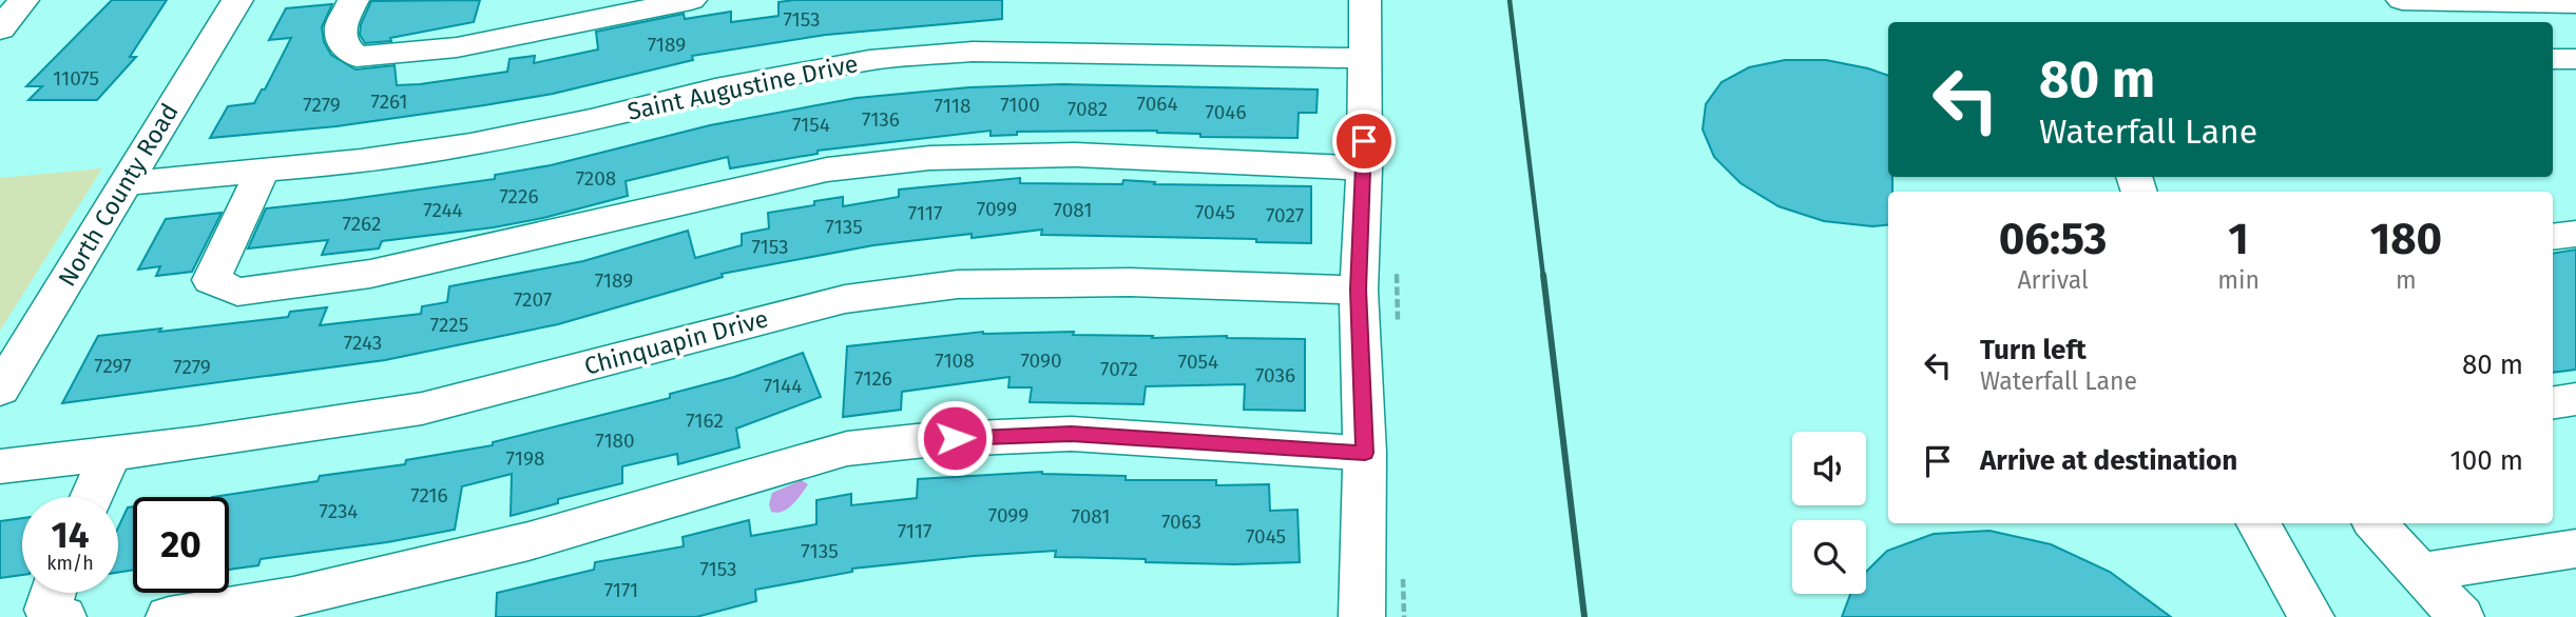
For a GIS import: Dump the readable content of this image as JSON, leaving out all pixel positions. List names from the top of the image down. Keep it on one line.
{"streets":{"street":["Saint Augustine Drive","North County Road","Chinquapin Drive"]},"crossings":[["Saint Augustine Drive","North County Road"]],"house_numbers":["7153","7189","11075","7261","7064","7279","7100","7118","7082","7046","7136","7154","7208","7226","7099","7244","7081","7045","7117","7027","7262","7135","7153","7189","7207","7225","7243","7108","7090","7054","7297","7279","7072","7036","7126","7144","7162","7180","7198","7216","7234","7099","7081","7063","7117","7045","7135","7153","7171"],"page":{"turn":["80 m","Waterfall Lane"],"eta":["06:53","Arrival","1","min","180","m"],"list":[{"name":"Turn left","note":"Waterfall Lane","value":"80 m"},{"name":"Arrive at destination","value":"100 m"}],"speed":"14 km/h","limit":"20"}}
